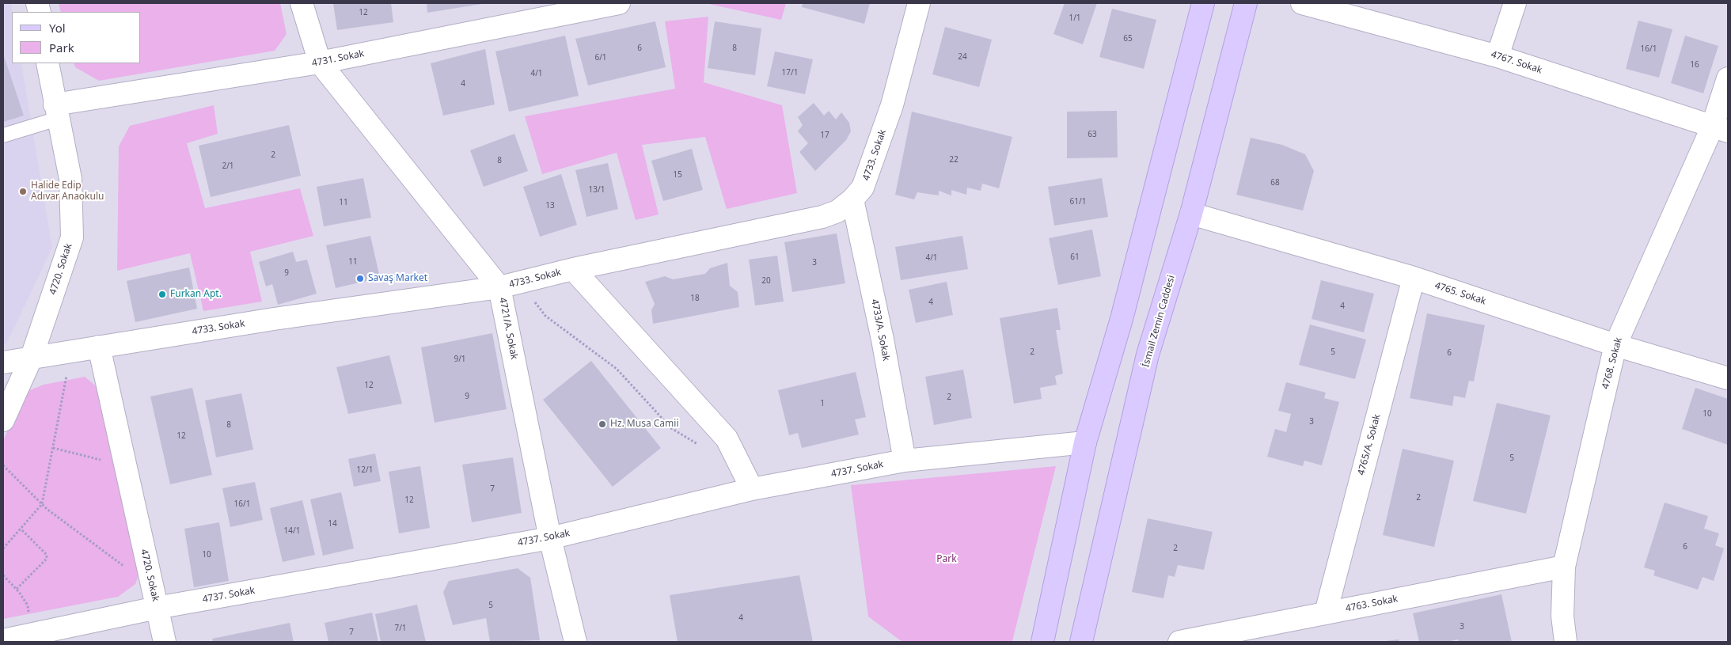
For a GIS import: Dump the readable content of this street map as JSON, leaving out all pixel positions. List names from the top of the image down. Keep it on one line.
{"streets":{"main road":["İsmail Zemin Caddesi"],"street":["4731. Sokak","4767. Sokak","4733. Sokak","4720. Sokak","4765. Sokak","4721/A. Sokak","4733/A. Sokak","4768. Sokak","4765/A. Sokak","4737. Sokak","4763. Sokak"]},"crossings":[["4731. Sokak","4720. Sokak"],["4731. Sokak","4721/A. Sokak"],["4767. Sokak","4768. Sokak"],["4733. Sokak","4720. Sokak"],["4733. Sokak","4721/A. Sokak"],["4733. Sokak","4733/A. Sokak"],["4720. Sokak","4737. Sokak"],["4765. Sokak","İsmail Zemin Caddesi"],["4765. Sokak","4768. Sokak"],["4765. Sokak","4765/A. Sokak"],["4721/A. Sokak","4737. Sokak"],["4733/A. Sokak","4737. Sokak"],["4768. Sokak","4763. Sokak"],["4765/A. Sokak","4763. Sokak"]],"parks":["Park"],"places":["Halide Edip Adıvar Anaokulu","Savaş Market","Furkan Apt.","Hz. Musa Camii"],"house_numbers":["12","1/1","65","6","8","16/1","24","6/1","16","17/1","4/1","4","63","17","2","22","8","2/1","15","68","13/1","61/1","11","13","61","4/1","11","3","9","20","18","4","4","2","5","6","9/1","12","9","2","1","10","3","8","12","5","12/1","7","2","12","16/1","14","14/1","6","2","10","5","4","3","7/1","7"],"legend":["Yol","Park"]}
